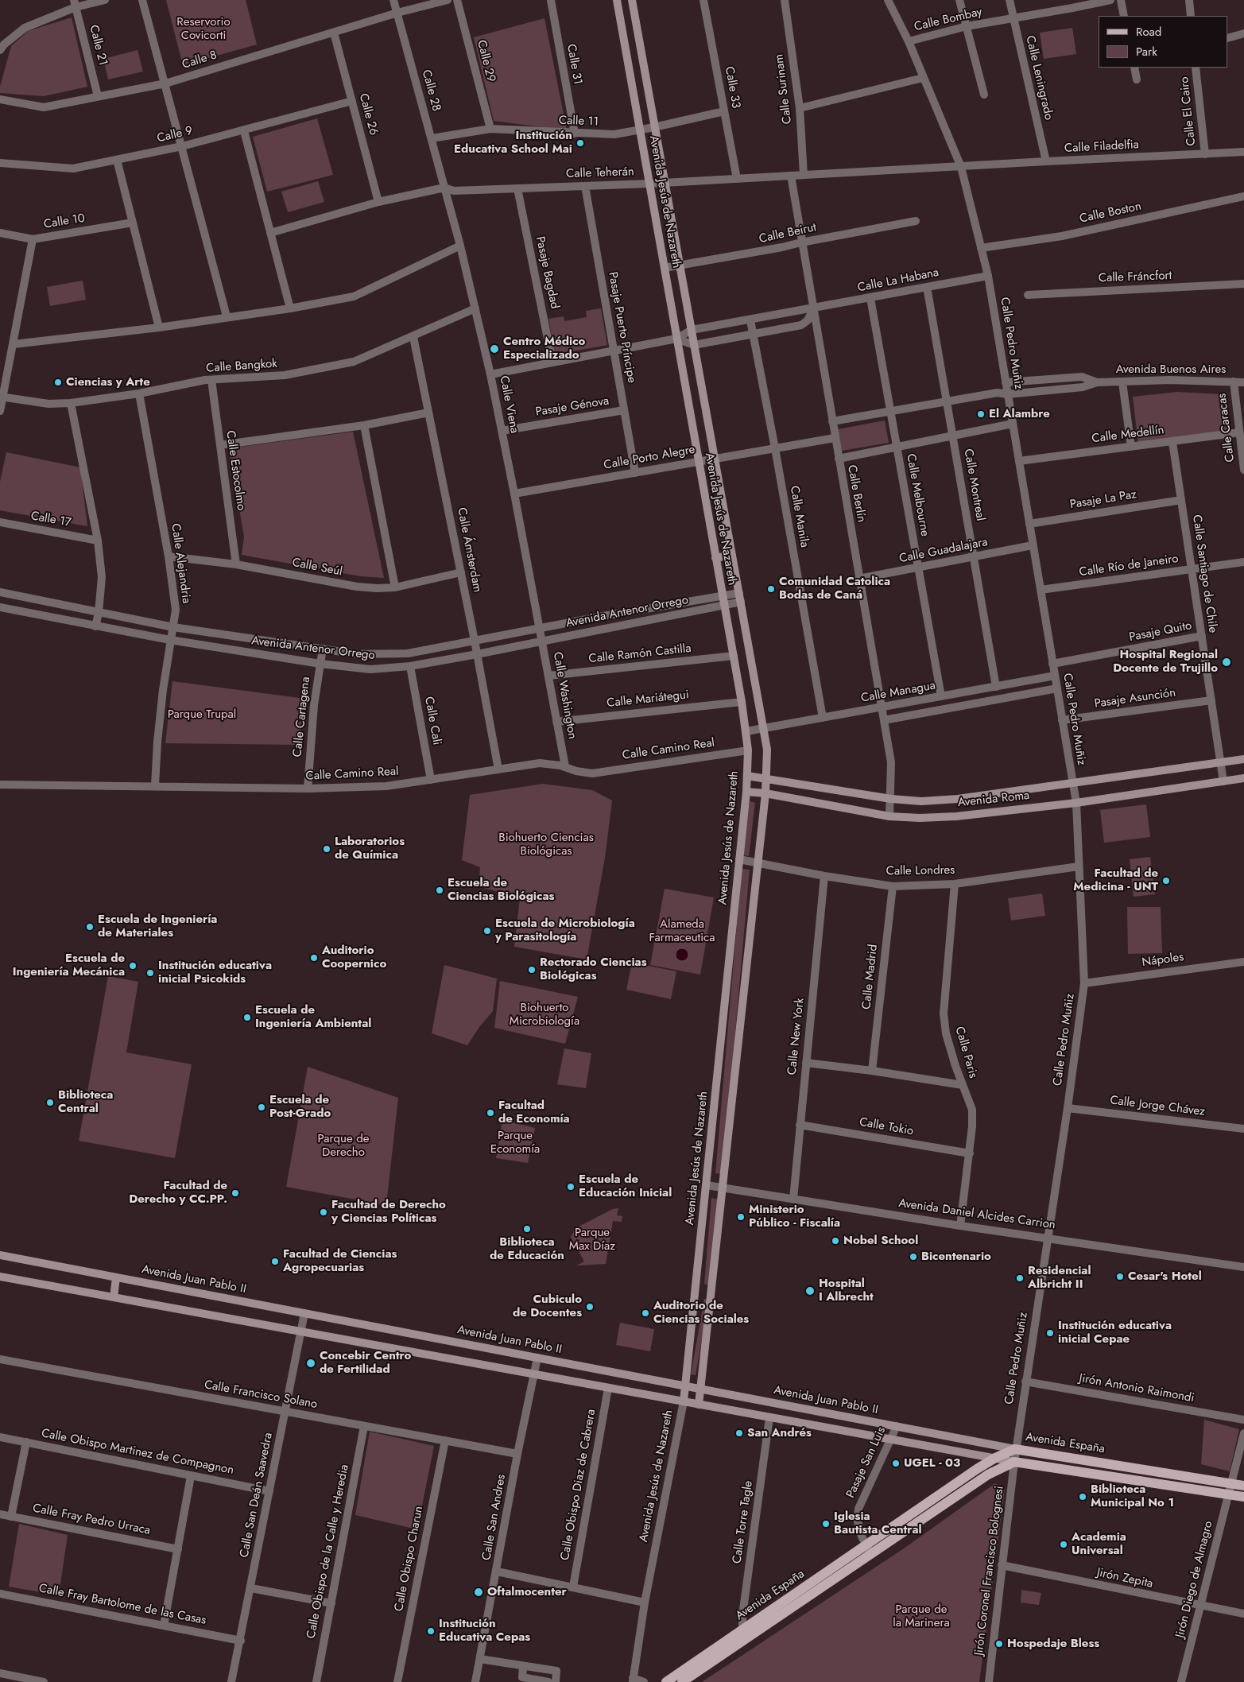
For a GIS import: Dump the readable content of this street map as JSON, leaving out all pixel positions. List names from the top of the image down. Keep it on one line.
{"streets":{"main road":["Avenida Jesús de Nazareth","Avenida Roma","Avenida Juan Pablo II","Avenida España"],"street":["Calle Bombay","Calle 21","Calle 8","Calle 29","Calle 31","Calle Leningrado","Calle 33","Calle Surinam","Calle 28","Calle El Cairo","Calle 26","Calle 11","Calle 9","Calle Filadelfia","Calle Teherán","Calle Boston","Calle 10","Calle Beirut","Pasaje Bagdad","Calle Fráncfort","Calle La Habana","Pasaje Puerto Príncipe","Calle Pedro Muñiz","Calle Bangkok","Avenida Buenos Aires","Calle Viena","Pasaje Génova","Calle Caracas","Calle Medellín","Calle Porto Alegre","Calle Estocolmo","Calle Montreal","Calle Berlín","Calle Melbourne","Pasaje La Paz","Calle Manila","Calle 17","Calle Ámsterdam","Calle Guadalajara","Calle Alejandria","Calle Río de Janeiro","Calle Seúl","Calle Santiago de Chile","Avenida Antenor Orrego","Pasaje Quito","Calle Ramón Castilla","Calle Managua","Calle Washington","Pasaje Asunción","Calle Mariátegui","Calle Cartagena","Calle Cali","Calle Camino Real","Calle Londres","Nápoles","Calle Madrid","Calle New York","Calle Paris","Calle Jorge Chávez","Calle Tokio","Avenida Daniel Alcides Carrion","Jirón Antonio Raimondi","Calle Francisco Solano","Calle Obispo Martinez de Compagnon","Pasaje San Luis","Calle Obispo Diaz de Cabrera","Calle San Deán Saavedra","Calle San Andres","Calle Fray Pedro Urraca","Calle Torre Tagle","Calle Obispo de la Calle y Heredia","Calle Obispo Charun","Jirón Coronel Francisco Bolognesi","Jirón Zepita","Jirón Diego de Almagro","Calle Fray Bartolome de las Casas"]},"crossings":[["Calle Bombay","Calle Leningrado"],["Calle Bombay","Calle Pedro Muñiz"],["Calle 21","Calle 8"],["Calle 8","Calle 28"],["Calle 8","Calle 26"],["Calle 29","Calle 11"],["Calle 31","Calle 11"],["Calle Leningrado","Calle Filadelfia"],["Calle 33","Calle 11"],["Calle 33","Calle Teherán"],["Calle Surinam","Calle Teherán"],["Calle 28","Calle 11"],["Calle 28","Calle Teherán"],["Calle 28","Calle Viena"],["Calle El Cairo","Calle Filadelfia"],["Calle 26","Calle 9"],["Calle 26","Calle Teherán"],["Calle 11","Avenida Jesús de Nazareth"],["Calle Filadelfia","Calle Teherán"],["Calle Filadelfia","Calle Pedro Muñiz"],["Calle Teherán","Avenida Jesús de Nazareth"],["Calle Teherán","Pasaje Bagdad"],["Calle Teherán","Pasaje Puerto Príncipe"],["Calle Teherán","Calle Pedro Muñiz"],["Calle Teherán","Calle Viena"],["Calle Teherán","Calle Berlín"],["Avenida Jesús de Nazareth","Calle Beirut"],["Avenida Jesús de Nazareth","Calle La Habana"],["Avenida Jesús de Nazareth","Calle Porto Alegre"],["Avenida Jesús de Nazareth","Avenida Antenor Orrego"],["Avenida Jesús de Nazareth","Calle Ramón Castilla"],["Avenida Jesús de Nazareth","Calle Managua"],["Avenida Jesús de Nazareth","Calle Mariátegui"],["Avenida Jesús de Nazareth","Calle Camino Real"],["Avenida Jesús de Nazareth","Avenida Roma"],["Avenida Jesús de Nazareth","Calle Londres"],["Avenida Jesús de Nazareth","Avenida Daniel Alcides Carrion"],["Avenida Jesús de Nazareth","Avenida Juan Pablo II"],["Calle Boston","Calle Pedro Muñiz"],["Calle Beirut","Calle Berlín"],["Pasaje Bagdad","Calle La Habana"],["Calle La Habana","Pasaje Puerto Príncipe"],["Calle La Habana","Calle Pedro Muñiz"],["Calle La Habana","Calle Viena"],["Calle La Habana","Calle Montreal"],["Calle La Habana","Calle Berlín"],["Calle La Habana","Calle Melbourne"],["Calle La Habana","Calle Manila"],["Pasaje Puerto Príncipe","Pasaje Génova"],["Pasaje Puerto Príncipe","Calle Porto Alegre"],["Calle Pedro Muñiz","Avenida Buenos Aires"],["Calle Pedro Muñiz","Calle Medellín"],["Calle Pedro Muñiz","Pasaje La Paz"],["Calle Pedro Muñiz","Calle Guadalajara"],["Calle Pedro Muñiz","Calle Río de Janeiro"],["Calle Pedro Muñiz","Pasaje Quito"],["Calle Pedro Muñiz","Calle Managua"],["Calle Pedro Muñiz","Pasaje Asunción"],["Calle Pedro Muñiz","Avenida Roma"],["Calle Pedro Muñiz","Calle Londres"],["Calle Pedro Muñiz","Nápoles"],["Calle Pedro Muñiz","Calle Jorge Chávez"],["Calle Pedro Muñiz","Avenida Daniel Alcides Carrion"],["Calle Pedro Muñiz","Avenida Juan Pablo II"],["Calle Pedro Muñiz","Jirón Antonio Raimondi"],["Calle Pedro Muñiz","Avenida España"],["Calle Pedro Muñiz","Jirón Coronel Francisco Bolognesi"],["Calle Bangkok","Calle Viena"],["Calle Bangkok","Calle Estocolmo"],["Calle Bangkok","Calle Ámsterdam"],["Calle Bangkok","Calle Alejandria"],["Avenida Buenos Aires","Calle Caracas"],["Calle Viena","Pasaje Génova"],["Calle Viena","Calle Porto Alegre"],["Calle Viena","Avenida Antenor Orrego"],["Calle Viena","Calle Washington"],["Calle Caracas","Calle Medellín"],["Calle Medellín","Calle Santiago de Chile"],["Calle Porto Alegre","Calle Berlín"],["Calle Porto Alegre","Calle Manila"],["Calle Estocolmo","Calle Seúl"],["Calle Montreal","Calle Guadalajara"],["Calle Montreal","Calle Managua"],["Calle Berlín","Calle Guadalajara"],["Calle Berlín","Calle Managua"],["Calle Berlín","Avenida Roma"],["Calle Melbourne","Calle Guadalajara"],["Calle Melbourne","Calle Managua"],["Pasaje La Paz","Calle Santiago de Chile"],["Calle Manila","Calle Managua"],["Calle Ámsterdam","Calle Seúl"],["Calle Ámsterdam","Avenida Antenor Orrego"],["Calle Ámsterdam","Calle Camino Real"],["Calle Alejandria","Calle Seúl"],["Calle Alejandria","Avenida Antenor Orrego"],["Calle Alejandria","Calle Camino Real"],["Calle Río de Janeiro","Calle Santiago de Chile"],["Calle Santiago de Chile","Pasaje Quito"],["Calle Santiago de Chile","Pasaje Asunción"],["Calle Santiago de Chile","Avenida Roma"],["Avenida Antenor Orrego","Calle Washington"],["Avenida Antenor Orrego","Calle Cartagena"],["Avenida Antenor Orrego","Calle Cali"],["Calle Ramón Castilla","Calle Washington"],["Calle Washington","Calle Mariátegui"],["Calle Washington","Calle Camino Real"],["Calle Cartagena","Calle Camino Real"],["Calle Cali","Calle Camino Real"],["Calle Londres","Calle Madrid"],["Calle Londres","Calle New York"],["Calle Londres","Calle Paris"],["Calle New York","Calle Tokio"],["Calle New York","Avenida Daniel Alcides Carrion"],["Calle Paris","Calle Tokio"],["Calle Paris","Avenida Daniel Alcides Carrion"],["Avenida Juan Pablo II","Avenida España"],["Avenida Juan Pablo II","Pasaje San Luis"],["Avenida Juan Pablo II","Calle San Deán Saavedra"],["Avenida Juan Pablo II","Calle San Andres"],["Calle Francisco Solano","Calle San Deán Saavedra"],["Calle Francisco Solano","Calle San Andres"],["Calle Francisco Solano","Calle Obispo de la Calle y Heredia"],["Calle Francisco Solano","Calle Obispo Charun"],["Avenida España","Pasaje San Luis"],["Avenida España","Calle Torre Tagle"],["Avenida España","Jirón Coronel Francisco Bolognesi"],["Avenida España","Jirón Diego de Almagro"],["Calle Obispo Martinez de Compagnon","Calle San Deán Saavedra"],["Calle San Deán Saavedra","Calle Fray Bartolome de las Casas"],["Jirón Coronel Francisco Bolognesi","Jirón Zepita"],["Jirón Zepita","Jirón Diego de Almagro"]],"parks":["Reservorio Covicorti","Parque Trupal","Biohuerto Ciencias Biológicas","Alameda Farmaceutica","Biohuerto Microbiología","Parque Economía","Parque de Derecho","Parque Max Díaz","Parque de la Marinera"],"places":["Institución Educativa School Mai","Centro Médico Especializado","Ciencias y Arte","El Alambre","Comunidad Catolica Bodas de Caná","Hospital Regional Docente de Trujillo","Laboratorios de Química","Facultad de Medicina - UNT","Escuela de Ciencias Biológicas","Escuela de Ingeniería de Materiales","Escuela de Microbiología y Parasitología","Auditorio Coopernico","Escuela de Ingeniería Mecánica","Rectorado Ciencias Biológicas","Institución educativa inicial Psicokids","Escuela de Ingeniería Ambiental","Biblioteca Central","Escuela de Post-Grado","Facultad de Economía","Escuela de Educación Inicial","Facultad de Derecho y CC.PP.","Facultad de Derecho y Ciencias Políticas","Ministerio Público - Fiscalía","Biblioteca de Educación","Nobel School","Bicentenario","Facultad de Ciencias Agropecuarias","Cesar's Hotel","Residencial Albricht II","Hospital I Albrecht","Cubiculo de Docentes","Auditorio de Ciencias Sociales","Institución educativa inicial Cepae","Concebir Centro de Fertilidad","San Andrés","UGEL - 03","Biblioteca Municipal No 1","Iglesia Bautista Central","Academia Universal","Oftalmocenter","Institución Educativa Cepas","Hospedaje Bless"],"legend":["Road","Park"]}
